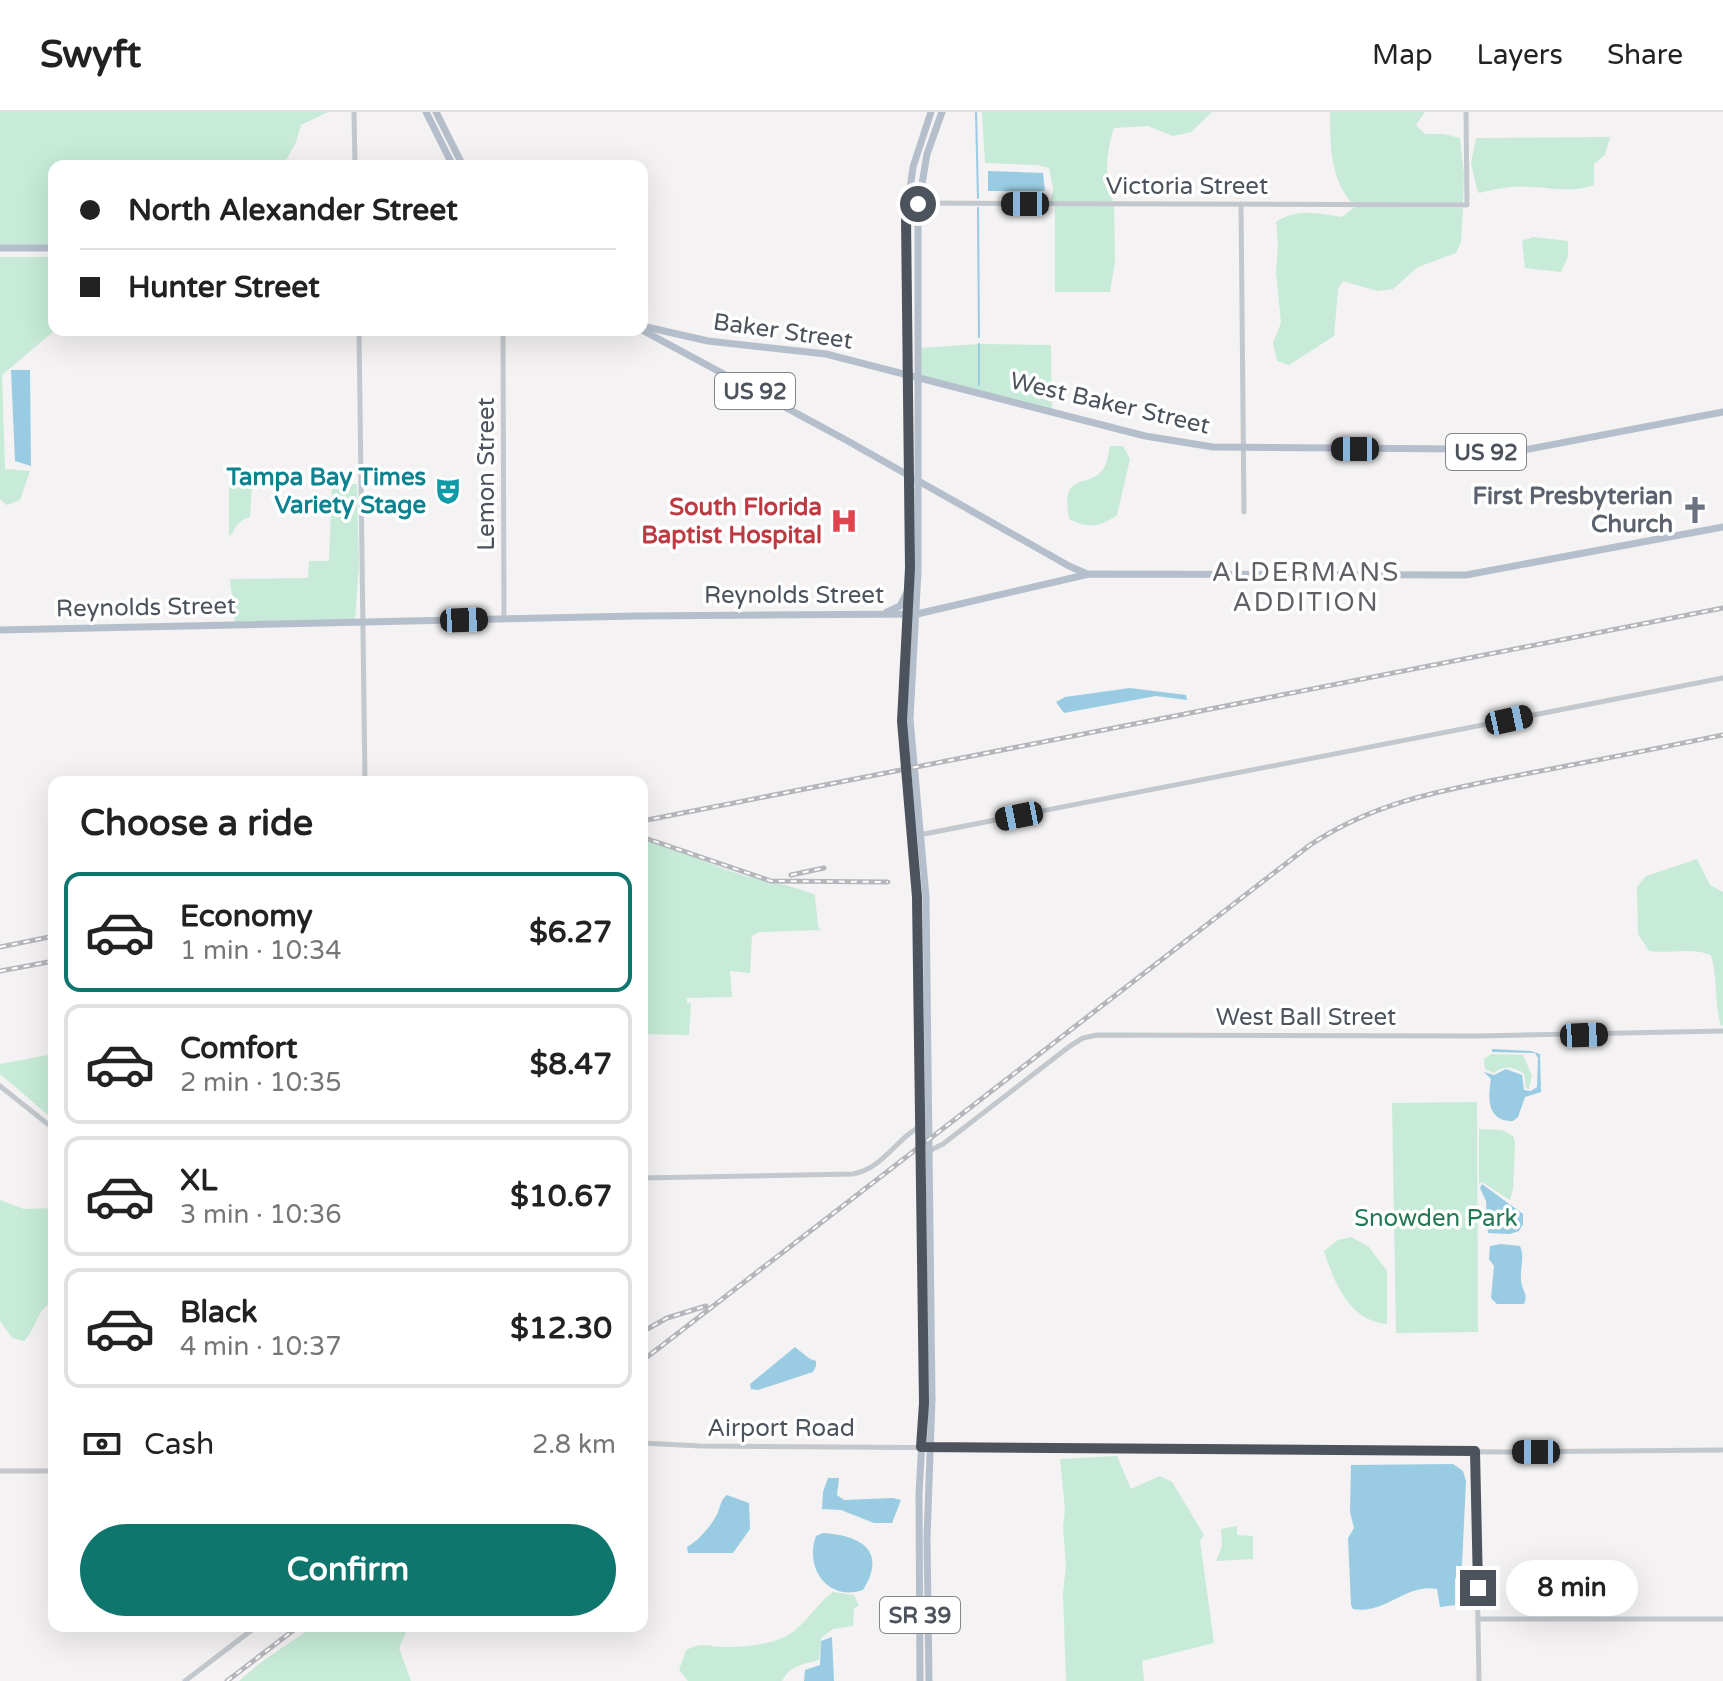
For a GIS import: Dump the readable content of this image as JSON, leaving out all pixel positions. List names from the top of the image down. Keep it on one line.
{"streets":{"main road":["Baker Street","US 92","West Baker Street","Reynolds Street","SR 39"],"street":["Victoria Street","Lemon Street","West Ball Street","Airport Road"]},"crossings":[["Victoria Street","SR 39"],["Baker Street","West Baker Street"],["Baker Street","SR 39"],["US 92","West Baker Street"],["US 92","SR 39"],["West Baker Street","SR 39"],["Lemon Street","Reynolds Street"],["Reynolds Street","SR 39"],["West Ball Street","SR 39"],["Airport Road","SR 39"]],"districts":["ALDERMANS ADDITION"],"parks":["Snowden Park"],"places":{"theatre":["Tampa Bay Times Variety Stage"],"church":["First Presbyterian Church"],"hospital":["South Florida Baptist Hospital"]},"page":{"header":"Swyft","nav":["Map","Layers","Share"],"banner":["North Alexander Street","Hunter Street"],"heading":"Choose a ride","list":[{"name":"Economy","note":"1 min · 10:34","value":"$6.27"},{"name":"Comfort","note":"2 min · 10:35","value":"$8.47"},{"name":"XL","note":"3 min · 10:36","value":"$10.67"},{"name":"Black","note":"4 min · 10:37","value":"$12.30"}],"pay":["Cash","2.8 km"],"buttons":"Confirm","bubble":"8 min"}}
